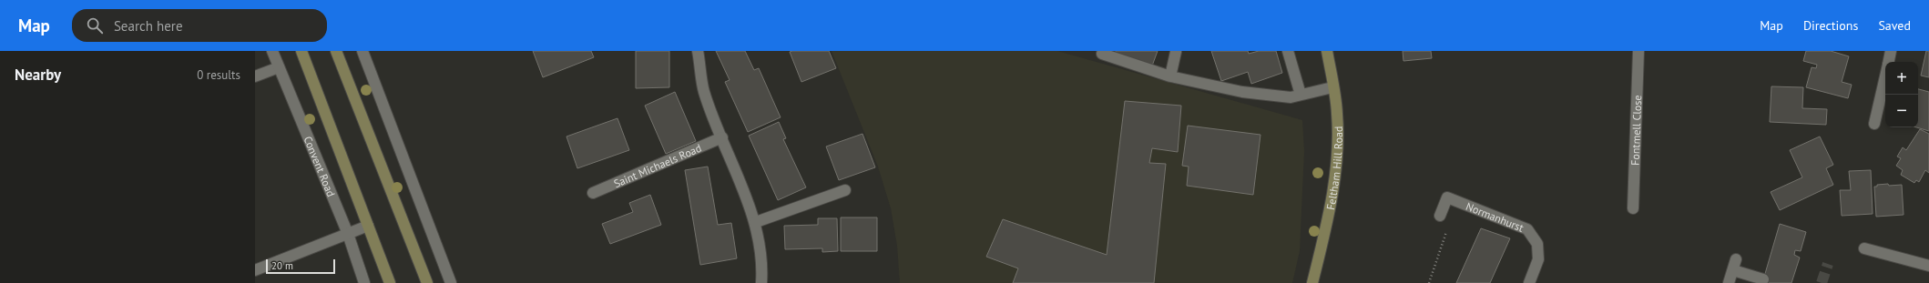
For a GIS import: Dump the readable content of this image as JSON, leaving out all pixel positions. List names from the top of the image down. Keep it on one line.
{"streets":{"main road":["Feltham Hill Road"],"street":["Fontmell Close","Saint Michaels Road","Convent Road","Normanhurst"]},"scale_bar":"20 m","page":{"header":"Map","search":"Search here","nav":["Map","Directions","Saved"],"heading":["Nearby","0 results"],"map_buttons":["+","−"],"scale":"20 m"}}
